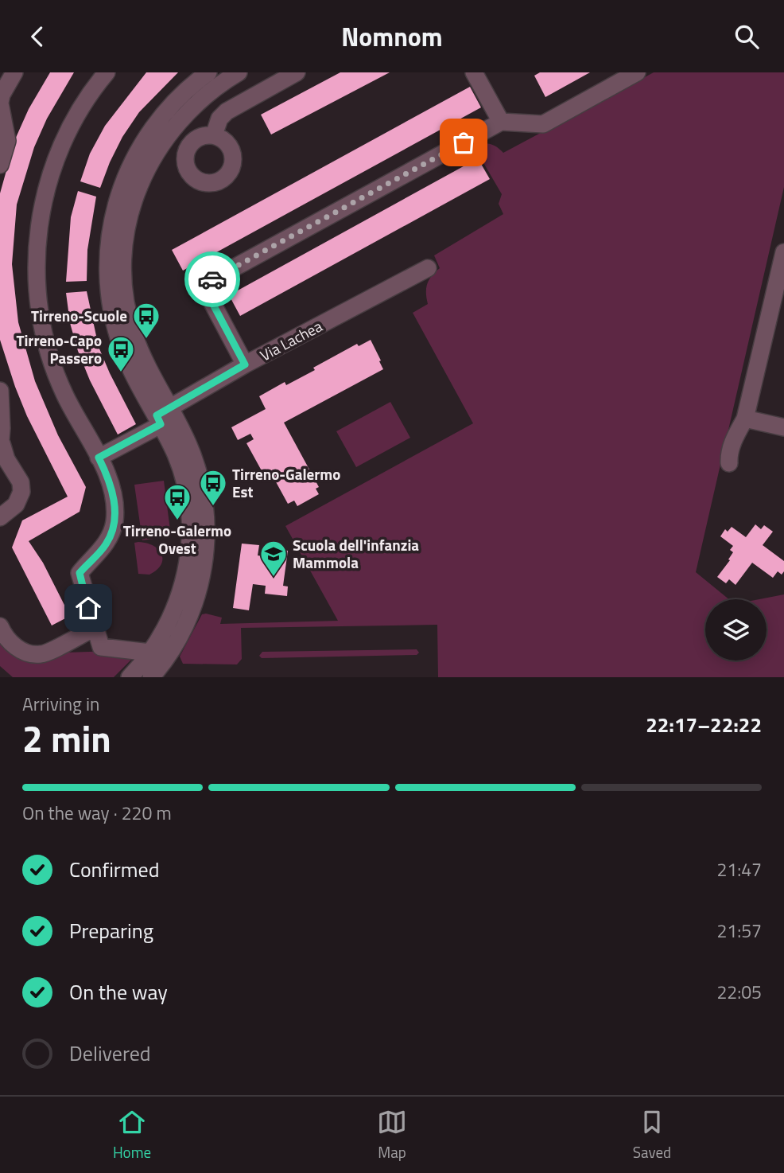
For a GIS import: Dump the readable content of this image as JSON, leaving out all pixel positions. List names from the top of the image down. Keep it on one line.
{"streets":{"street":["Via Lachea"]},"places":{"bus stop":["Tirreno-Scuole","Tirreno-Capo Passero","Tirreno-Galermo Est","Tirreno-Galermo Ovest"],"school or university":["Scuola dell'infanzia Mammola"]},"page":{"header":"Nomnom","heading":["2 min","Arriving in","22:17–22:22"],"bar":"On the way · 220 m","list":[["Confirmed","21:47"],["Preparing","21:57"],["On the way","22:05"],"Delivered"],"tabs":["Home","Map","Saved"]}}
